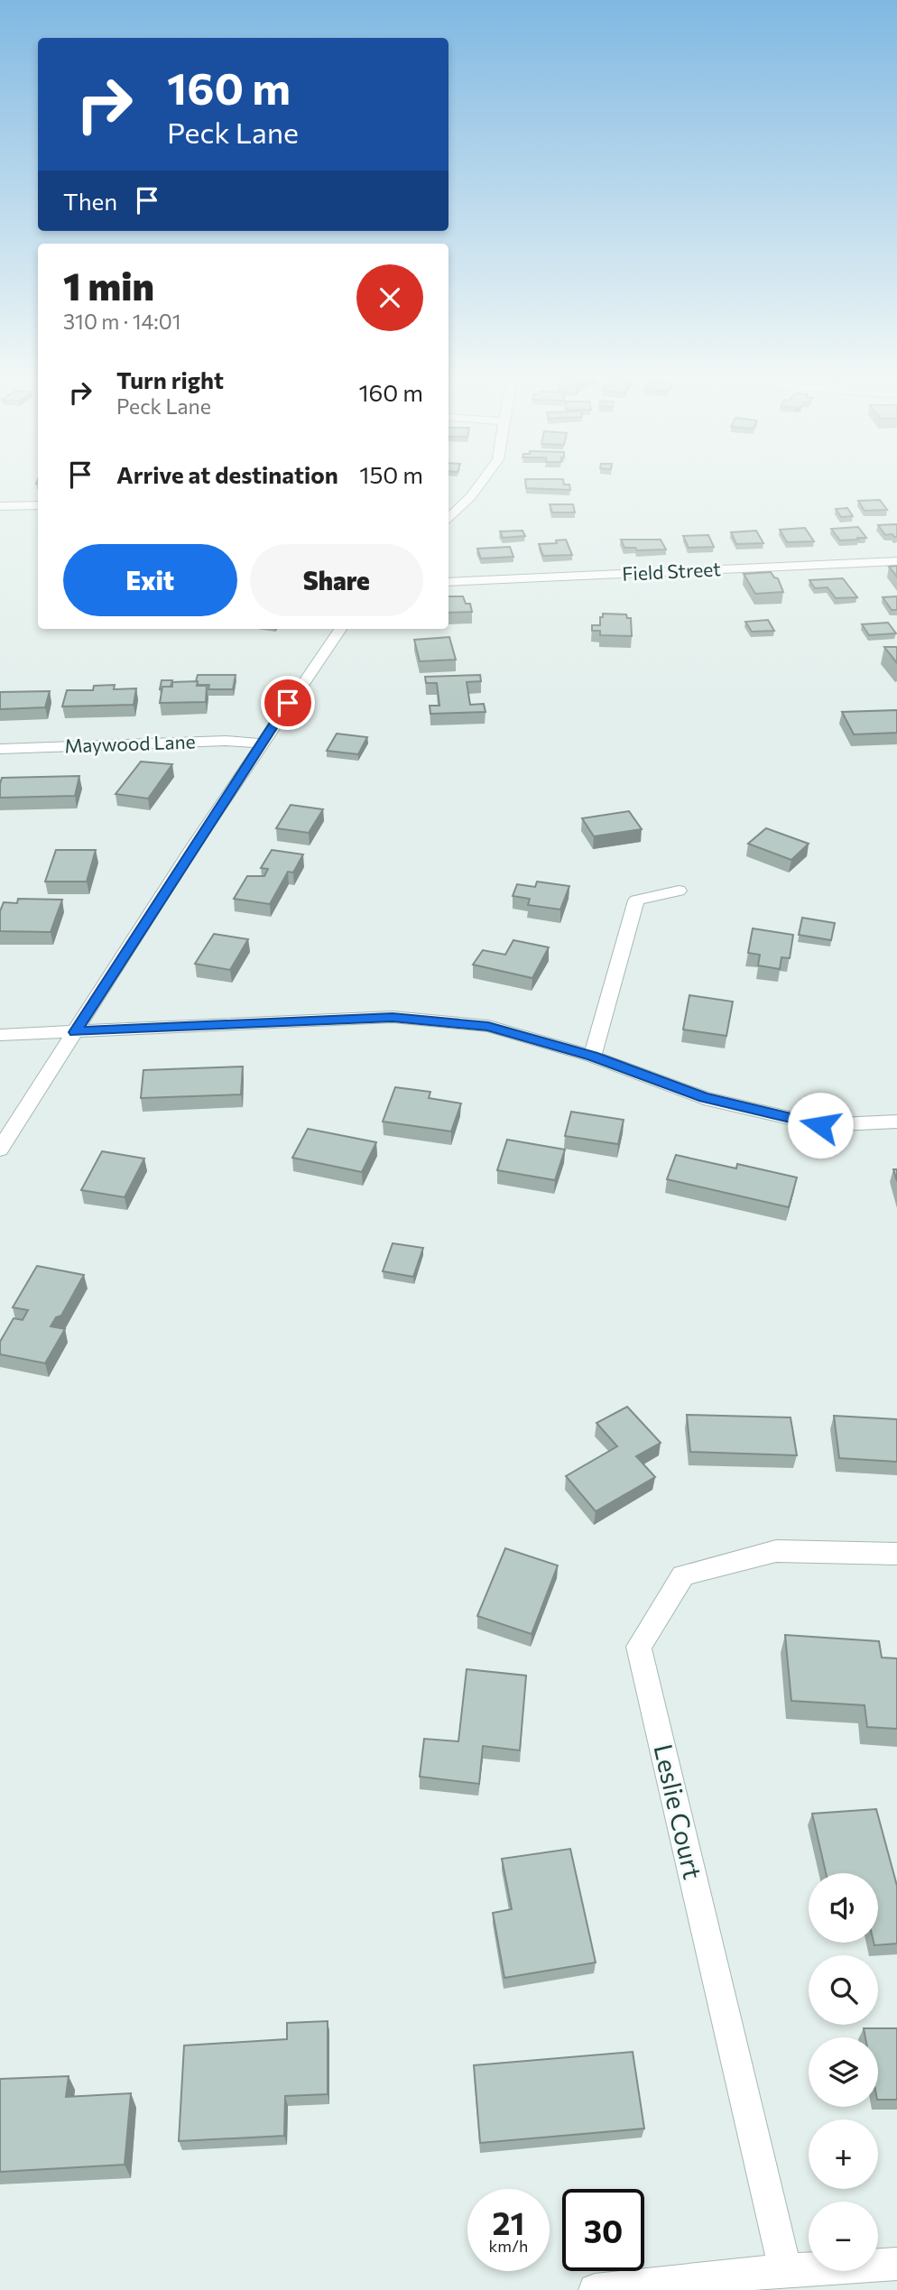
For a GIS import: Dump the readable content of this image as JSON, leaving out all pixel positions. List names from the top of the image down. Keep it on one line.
{"streets":{"street":["Field Street","Maywood Lane","Leslie Court"]},"page":{"turn":["160 m","Peck Lane"],"then":"Then","heading":["1 min","310 m · 14:01"],"list":[{"name":"Turn right","note":"Peck Lane","value":"160 m"},{"name":"Arrive at destination","value":"150 m"}],"buttons":["Exit","Share"],"map_buttons":["+","−"],"speed":"21 km/h","limit":"30"}}
